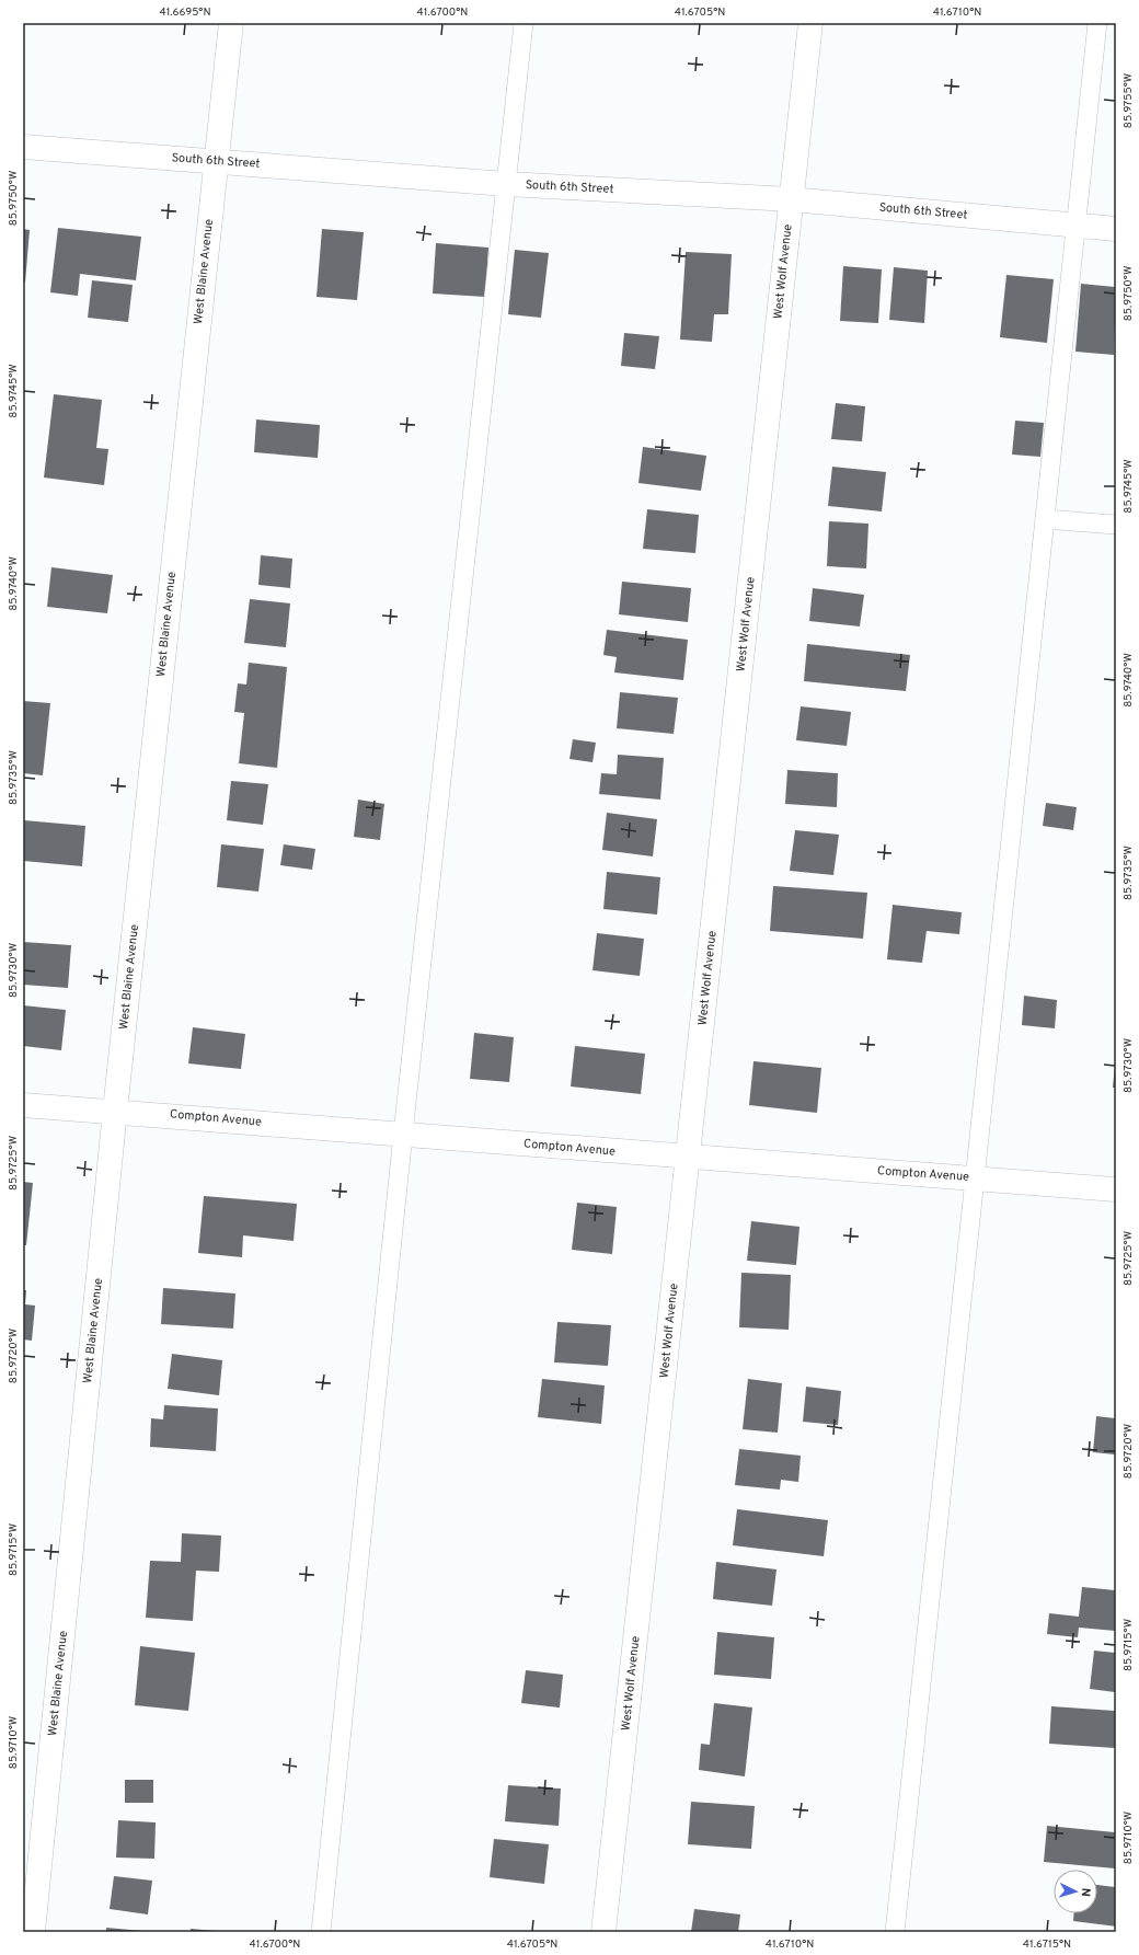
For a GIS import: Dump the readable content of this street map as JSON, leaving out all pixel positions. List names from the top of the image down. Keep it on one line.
{"streets":{"street":["South 6th Street","West Blaine Avenue","West Wolf Avenue","Compton Avenue"]},"crossings":[["South 6th Street","West Blaine Avenue"],["South 6th Street","West Wolf Avenue"],["West Blaine Avenue","Compton Avenue"],["West Wolf Avenue","Compton Avenue"]],"north":"right","coordinates":["41.6695°N","41.6700°N","41.6705°N","41.6710°N","85.9755°W","85.9750°W","85.9745°W","85.9740°W","85.9735°W","85.9730°W","85.9725°W","85.9720°W","85.9715°W","85.9710°W","41.6715°N"]}
